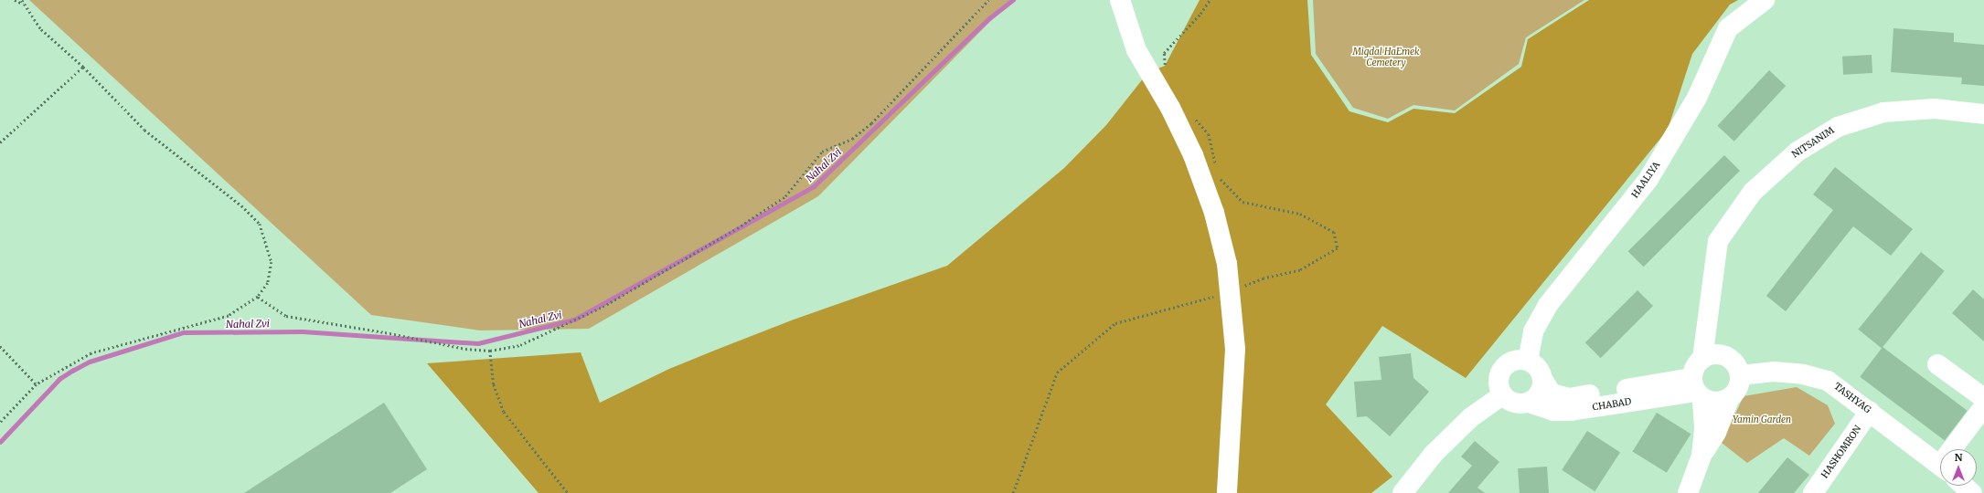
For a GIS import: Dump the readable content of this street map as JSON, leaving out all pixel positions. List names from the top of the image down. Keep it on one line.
{"streets":{"street":["NITSANIM","HAALIYA","TASHYAG","CHABAD","HASHOMRON"]},"crossings":[["NITSANIM","TASHYAG"],["NITSANIM","CHABAD"],["HAALIYA","CHABAD"],["TASHYAG","CHABAD"],["TASHYAG","HASHOMRON"]],"water":["Nahal Zvi"],"parks":["Migdal HaEmek Cemetery","Yamin Garden"],"north":"top"}
